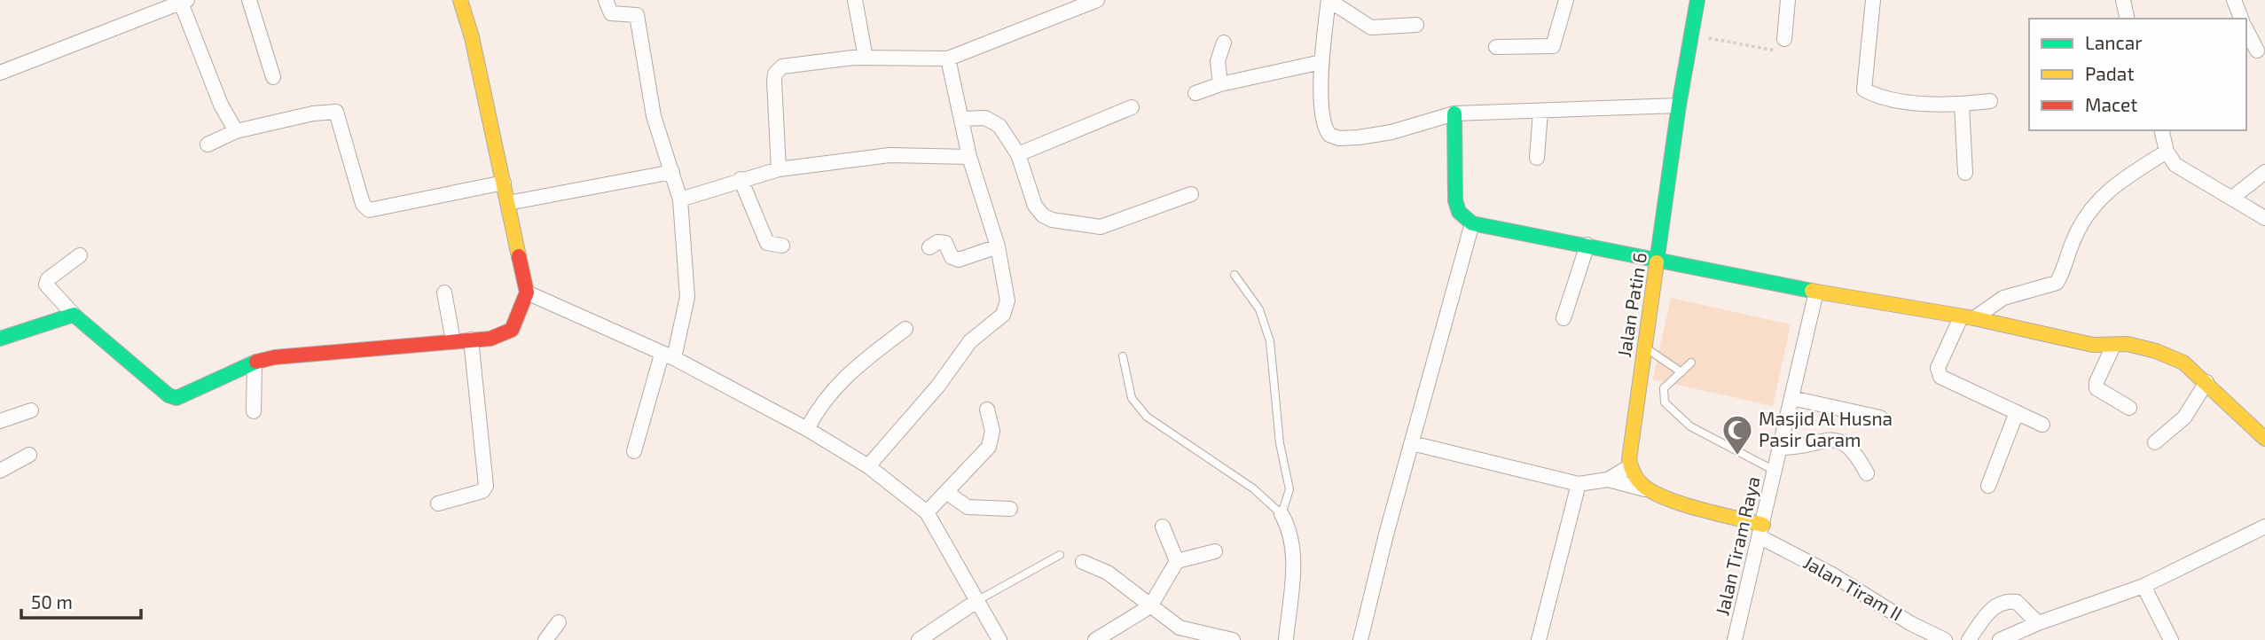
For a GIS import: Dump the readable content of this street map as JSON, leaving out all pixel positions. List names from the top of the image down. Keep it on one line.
{"streets":{"street":["Jalan Patin 6","Jalan Tiram Raya","Jalan Tiram II"]},"crossings":[["Jalan Tiram Raya","Jalan Tiram II"]],"places":{"mosque":["Masjid Al Husna Pasir Garam"]},"legend":["Lancar","Padat","Macet"],"scale_bar":"50 m"}
